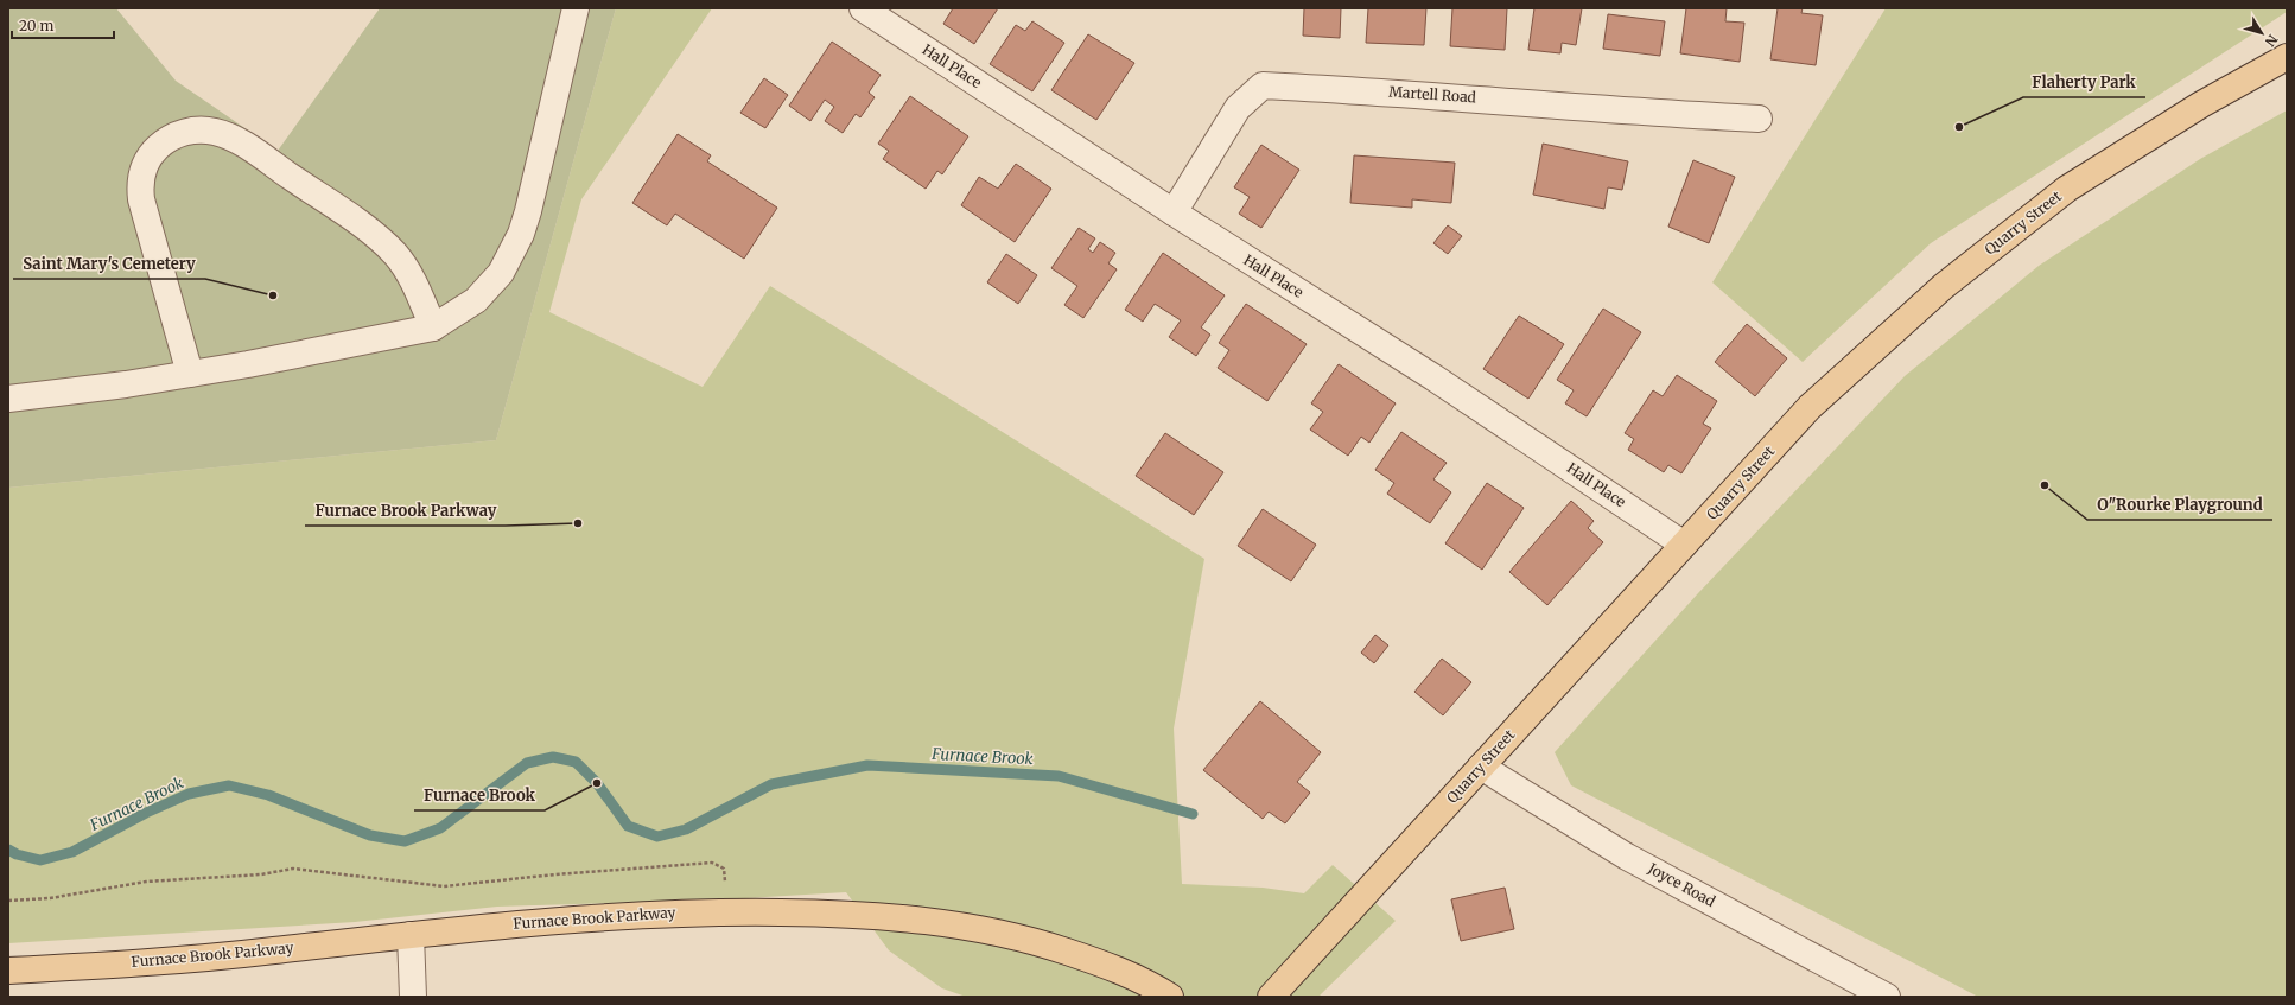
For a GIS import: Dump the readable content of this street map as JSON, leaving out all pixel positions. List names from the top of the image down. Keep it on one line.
{"streets":{"main road":["Quarry Street","Furnace Brook Parkway"],"street":["Hall Place","Martell Road","Joyce Road"]},"crossings":[["Hall Place","Martell Road"],["Hall Place","Quarry Street"],["Quarry Street","Joyce Road"]],"water":["Furnace Brook"],"places":["Flaherty Park","Saint Mary's Cemetery","O\"Rourke Playground","Furnace Brook Parkway","Furnace Brook"],"scale_bar":"20 m","north":"bottom right"}
